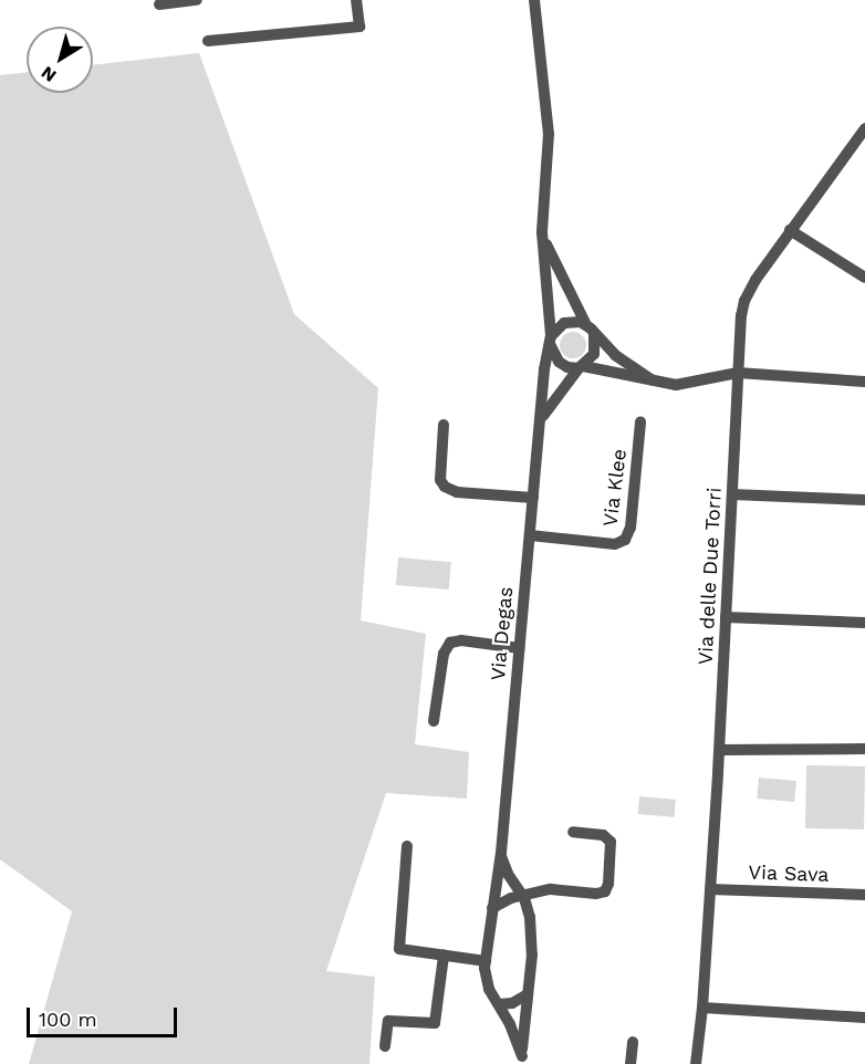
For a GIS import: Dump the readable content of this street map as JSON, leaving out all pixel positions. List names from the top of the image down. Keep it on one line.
{"streets":{"street":["Via Klee","Via delle Due Torri","Via Degas","Via Sava"]},"crossings":[["Via Klee","Via Degas"],["Via delle Due Torri","Via Sava"]],"scale_bar":"100 m","north":"bottom left"}
